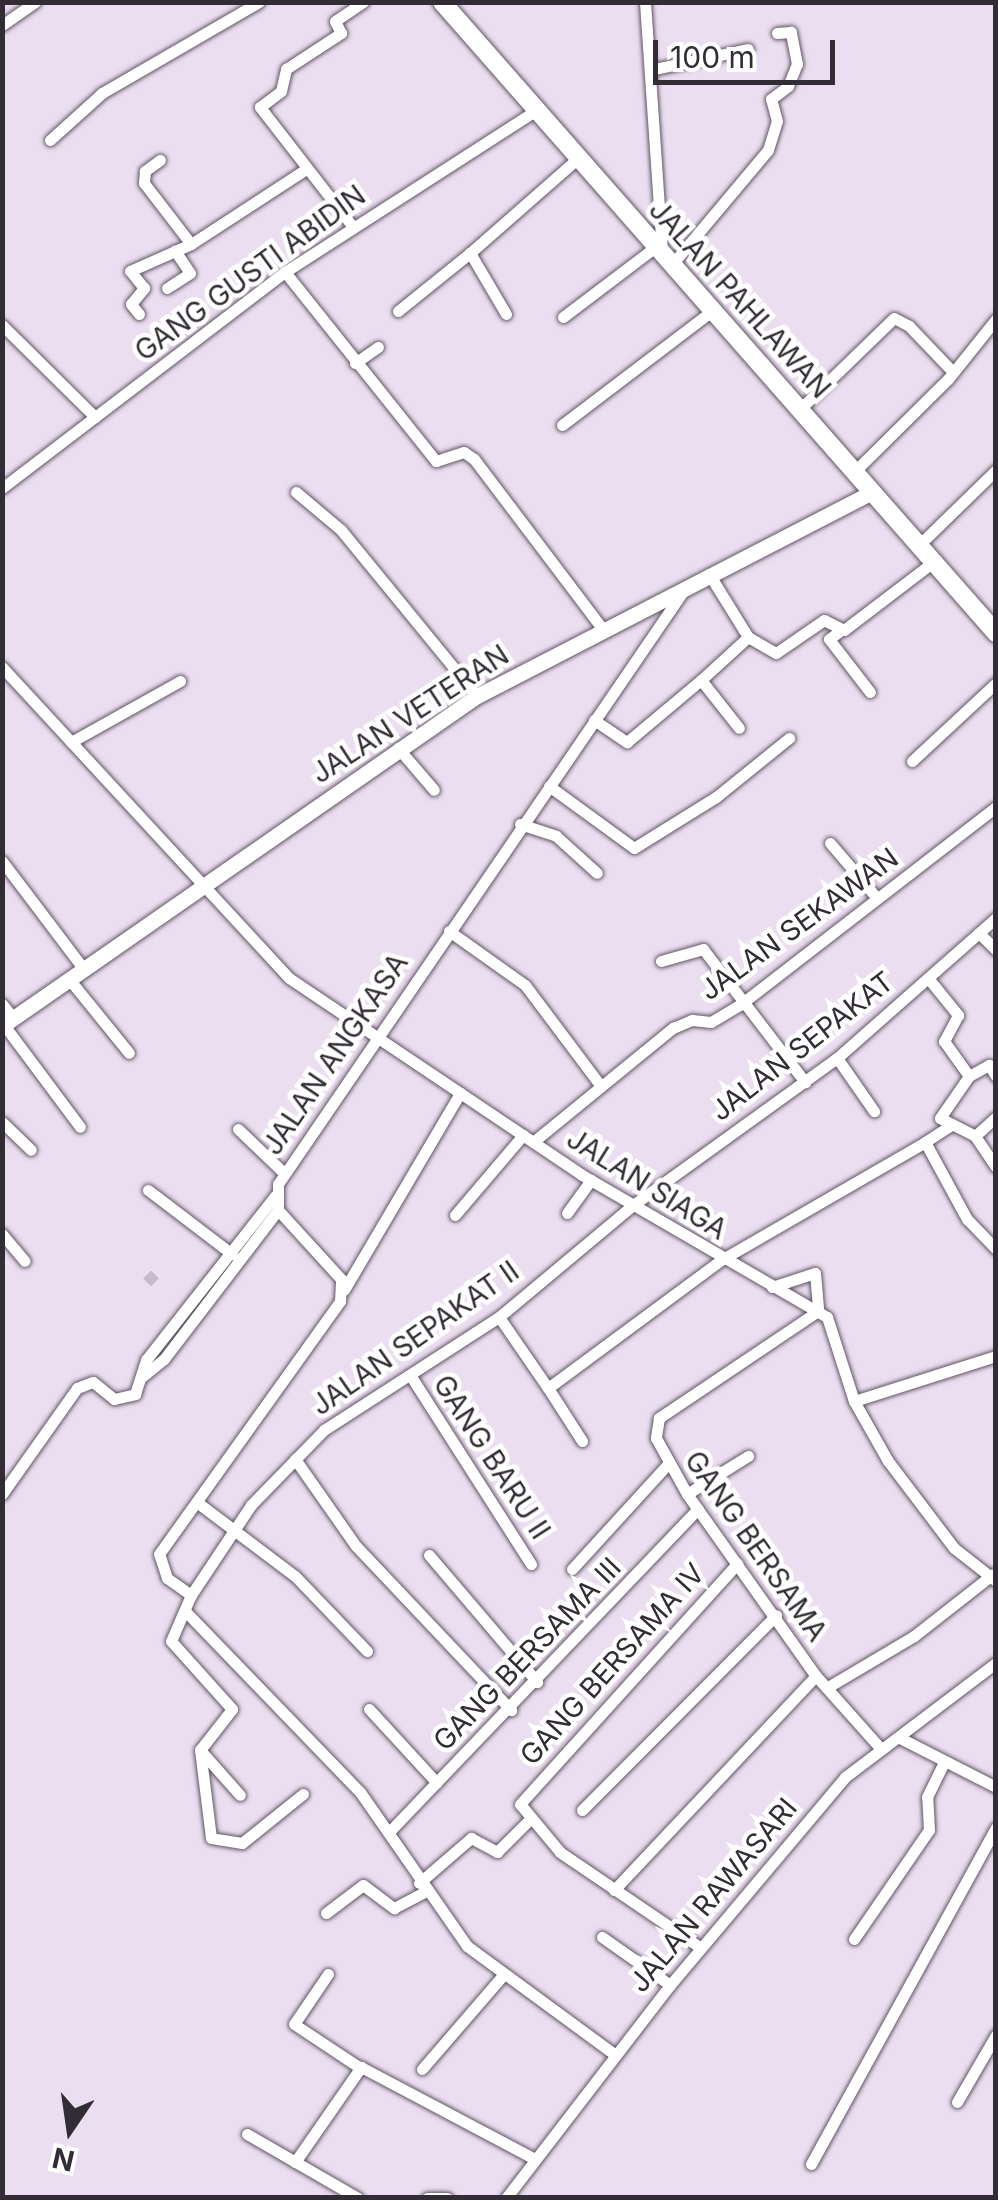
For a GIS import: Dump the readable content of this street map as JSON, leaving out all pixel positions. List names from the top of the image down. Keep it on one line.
{"streets":{"main road":["JALAN PAHLAWAN"],"street":["GANG GUSTI ABIDIN","JALAN VETERAN","JALAN SEKAWAN","JALAN SEPAKAT","JALAN ANGKASA","JALAN SIAGA","JALAN SEPAKAT II","GANG BARU II","GANG BERSAMA","GANG BERSAMA III","GANG BERSAMA IV","JALAN RAWASARI"]},"crossings":[["GANG GUSTI ABIDIN","JALAN PAHLAWAN"],["JALAN PAHLAWAN","JALAN VETERAN"],["JALAN VETERAN","JALAN ANGKASA"],["JALAN VETERAN","JALAN SIAGA"],["JALAN SEKAWAN","JALAN SIAGA"],["JALAN SEPAKAT","JALAN SIAGA"],["JALAN SEPAKAT","JALAN SEPAKAT II"],["JALAN ANGKASA","JALAN SIAGA"],["JALAN SIAGA","JALAN SEPAKAT II"],["JALAN SIAGA","GANG BERSAMA"],["JALAN SEPAKAT II","GANG BARU II"],["GANG BERSAMA","GANG BERSAMA III"],["GANG BERSAMA","GANG BERSAMA IV"],["GANG BERSAMA","JALAN RAWASARI"]],"scale_bar":"100 m","north":"bottom"}
